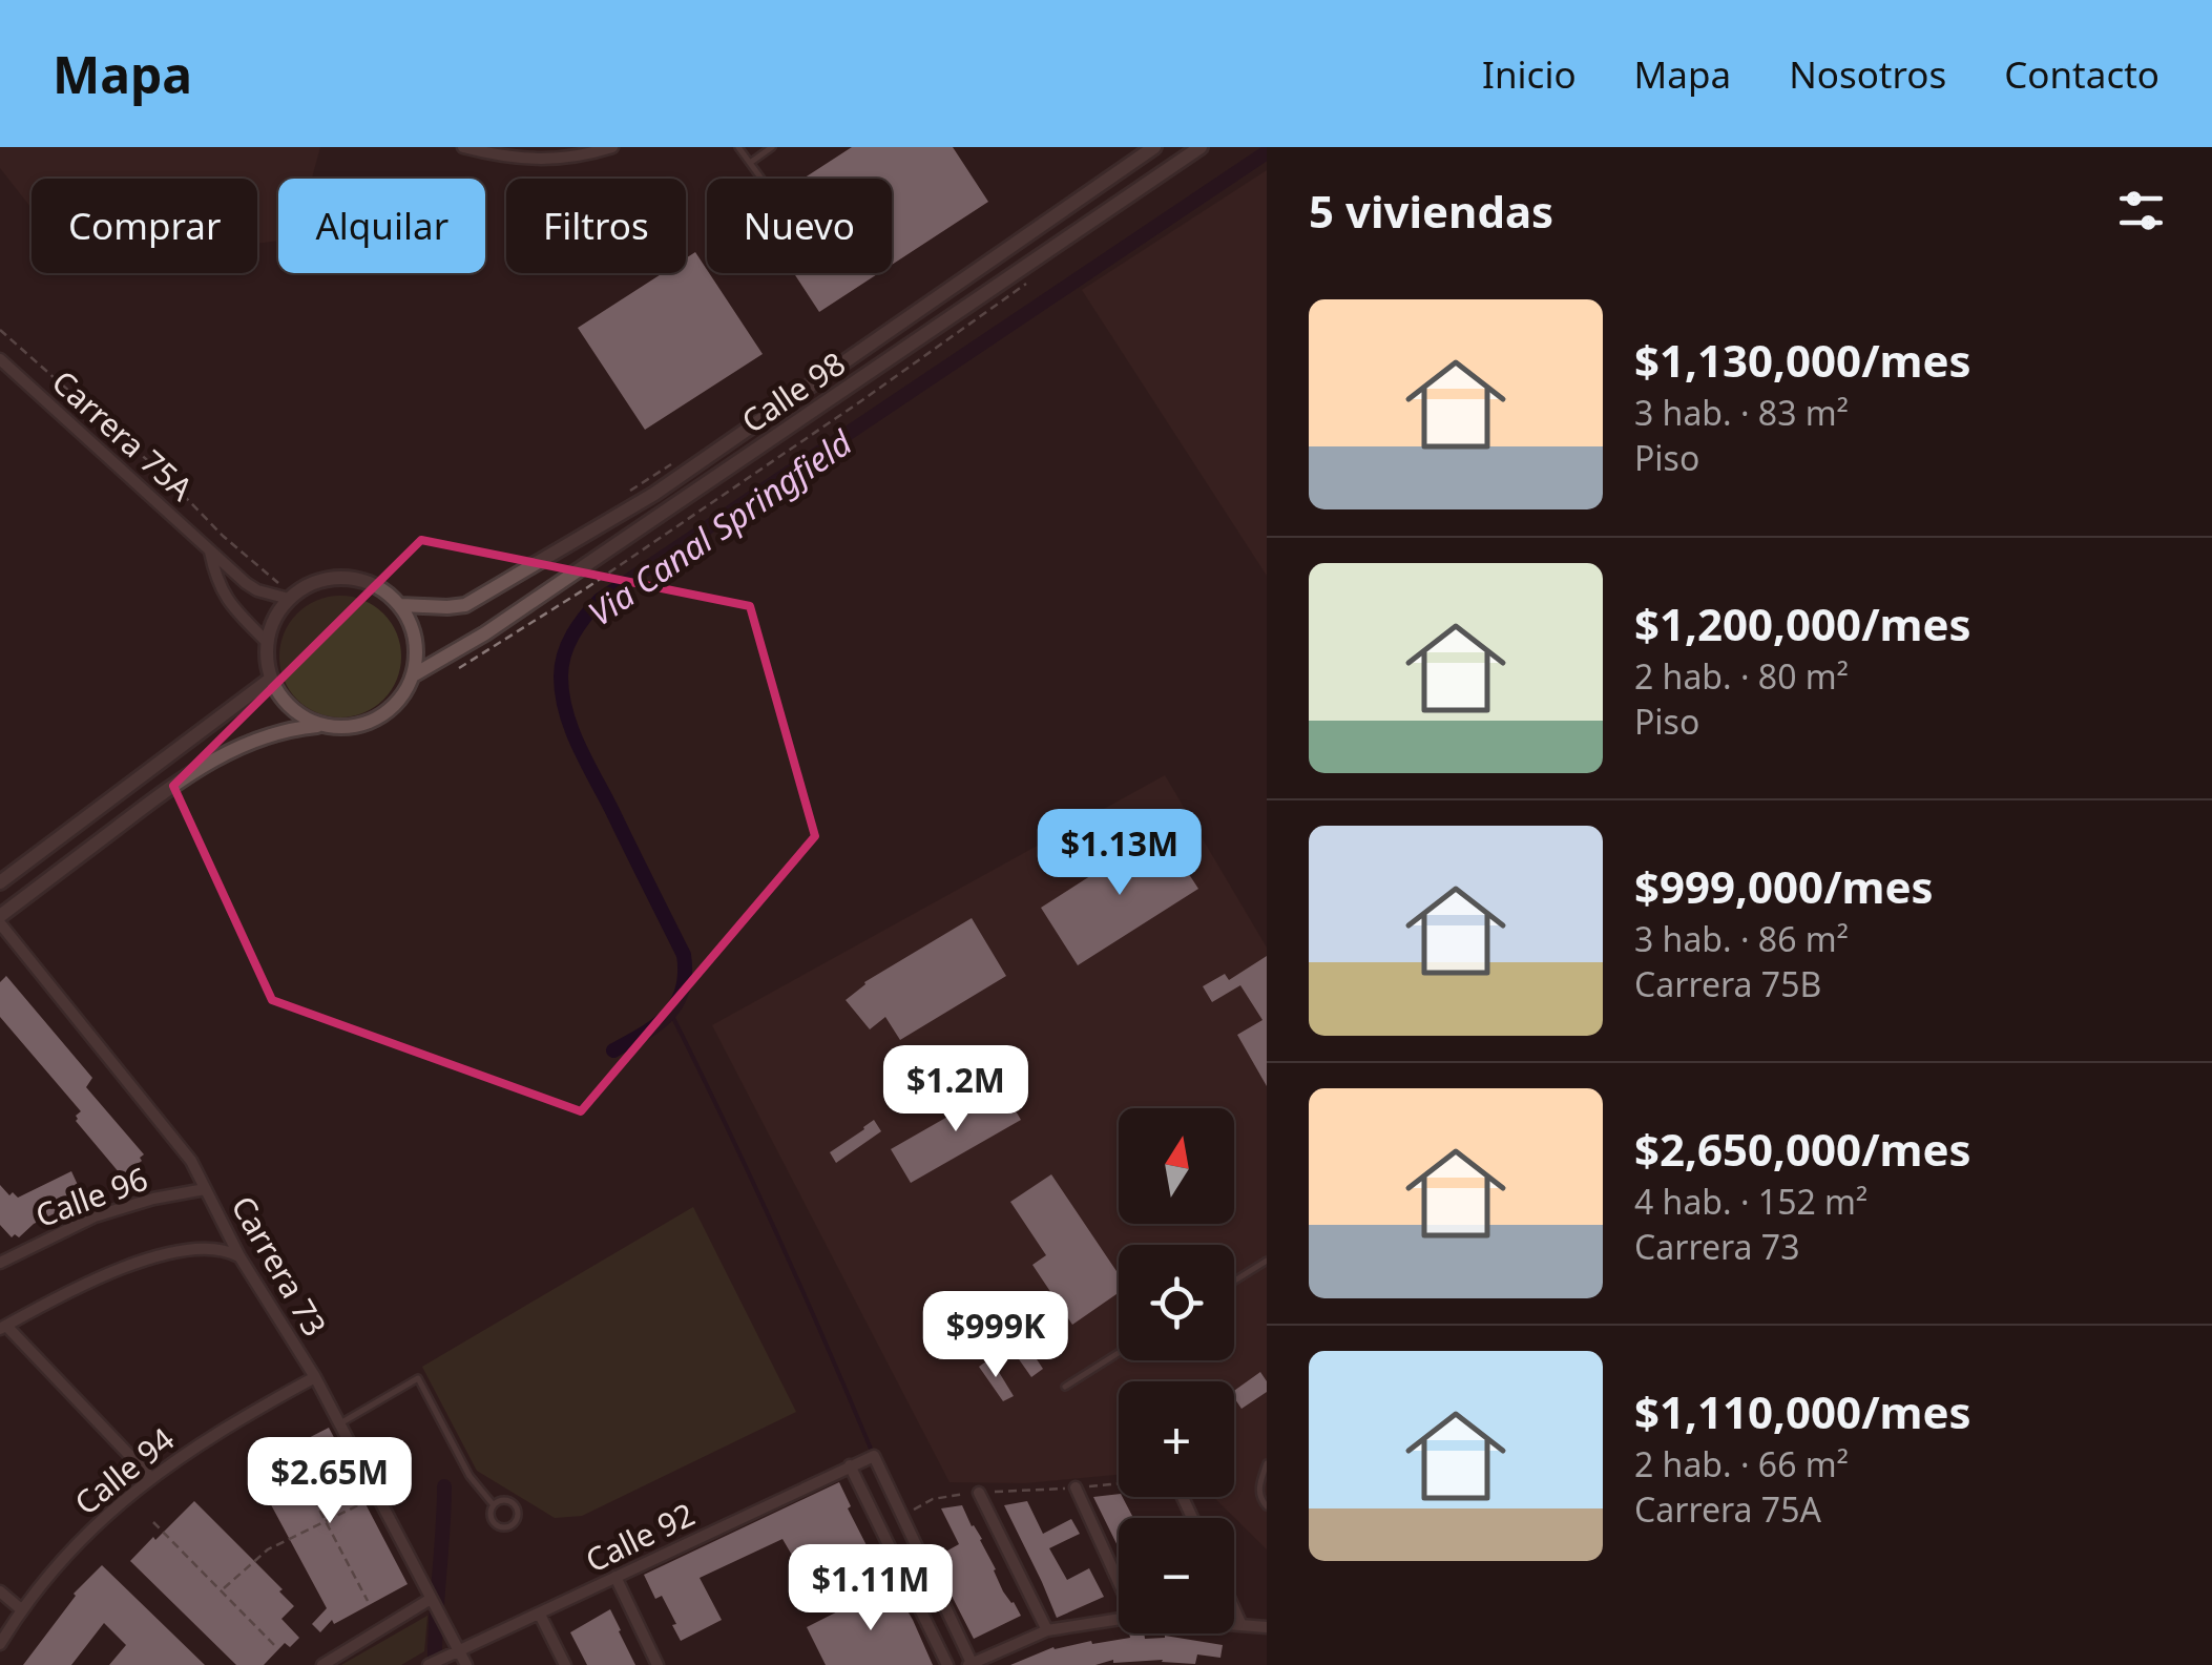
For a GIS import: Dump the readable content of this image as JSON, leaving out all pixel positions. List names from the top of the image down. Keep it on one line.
{"streets":{"street":["Calle 98","Carrera 75A","Calle 96","Carrera 73","Calle 94","Calle 92"]},"crossings":[["Calle 98","Carrera 75A"],["Calle 96","Carrera 73"],["Carrera 73","Calle 94"],["Carrera 73","Calle 92"]],"water":["Via Canal Springfield"],"north":"top","page":{"header":"Mapa","nav":["Inicio","Mapa","Nosotros","Contacto"],"heading":"5 viviendas","chip":["Comprar","Alquilar","Filtros","Nuevo"],"list":[{"name":"$1,130,000/mes","note":"3 hab. · 83 m² · Piso"},{"name":"$1,200,000/mes","note":"2 hab. · 80 m² · Piso"},{"name":"$999,000/mes","note":"3 hab. · 86 m² · Carrera 75B"},{"name":"$2,650,000/mes","note":"4 hab. · 152 m² · Carrera 73"},{"name":"$1,110,000/mes","note":"2 hab. · 66 m² · Carrera 75A"}],"price":["$1.13M","$1.2M","$999K","$2.65M","$1.11M"],"map_buttons":["+","−"]}}
